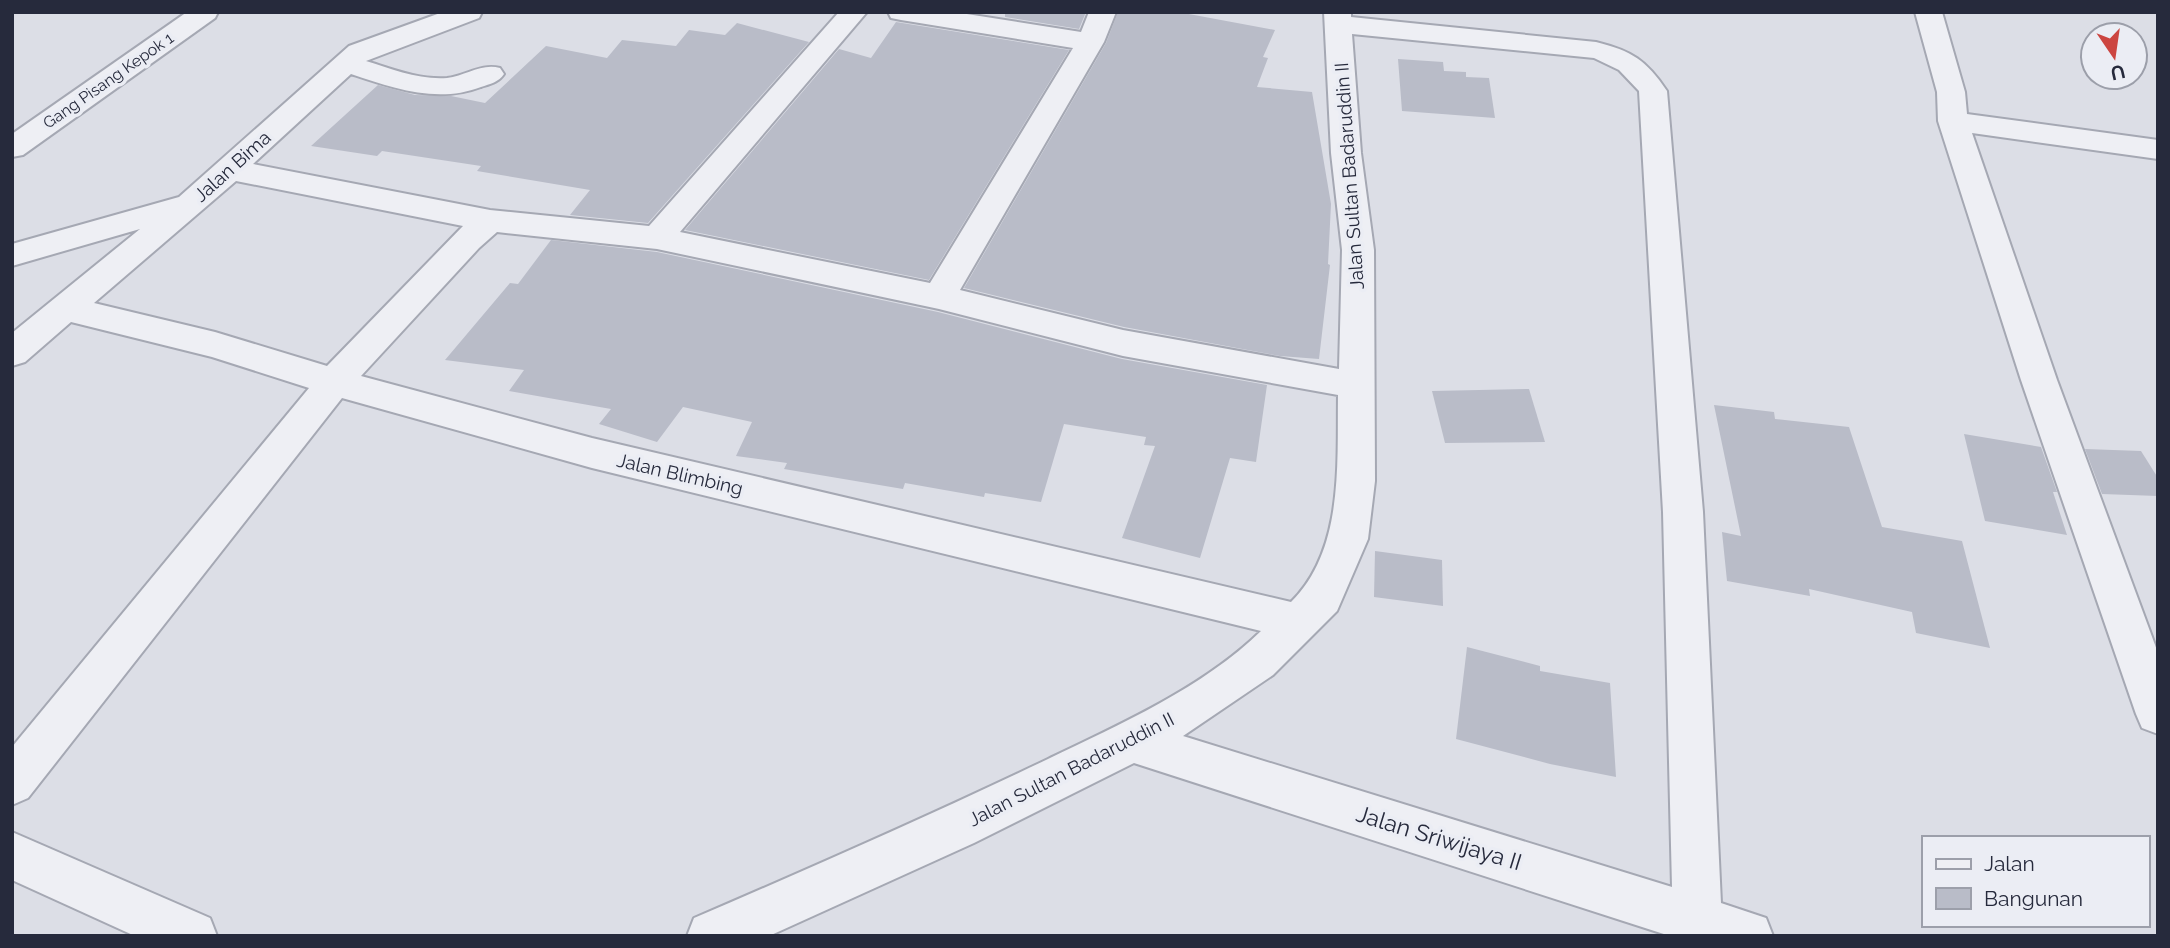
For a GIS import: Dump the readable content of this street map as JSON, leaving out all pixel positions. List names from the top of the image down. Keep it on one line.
{"streets":{"street":["Gang Pisang Kepok 1","Jalan Bima","Jalan Sultan Badaruddin II","Jalan Blimbing","Jalan Sriwijaya II"]},"crossings":[["Jalan Bima","Jalan Blimbing"],["Jalan Sultan Badaruddin II","Jalan Blimbing"],["Jalan Sultan Badaruddin II","Jalan Sriwijaya II"]],"legend":["Jalan","Bangunan"],"north":"bottom"}
